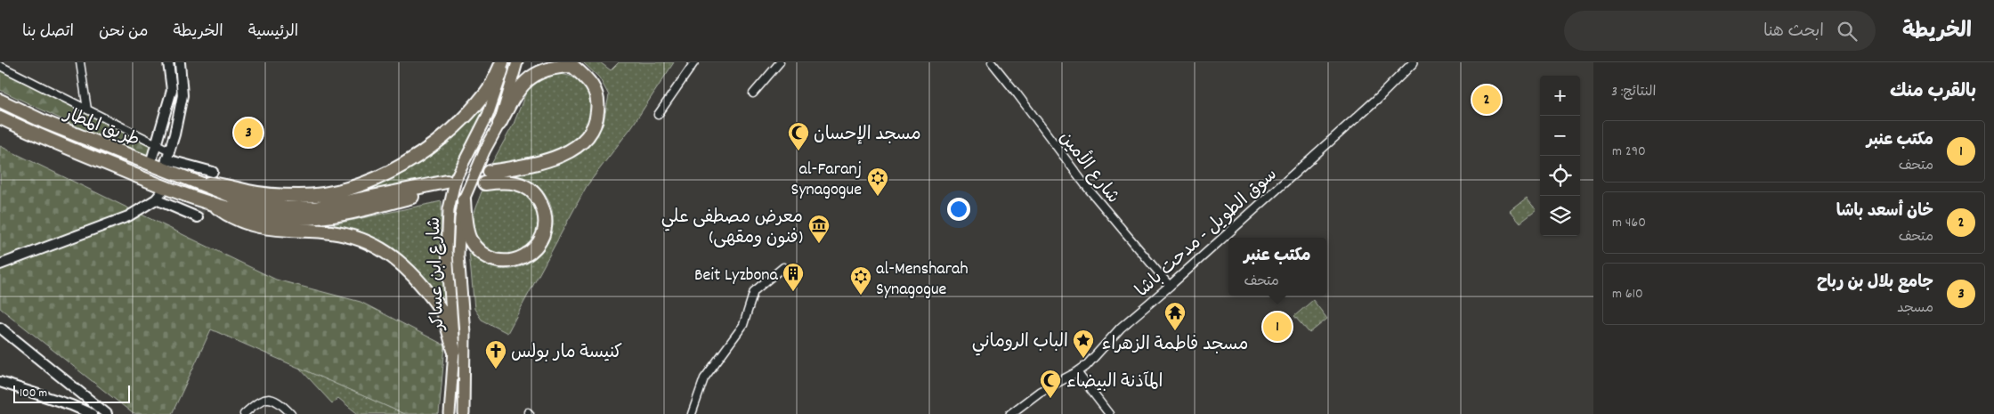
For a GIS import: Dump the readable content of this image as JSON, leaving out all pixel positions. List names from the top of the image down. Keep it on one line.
{"streets":{"highway":["طريق المطار"],"main road":["شارع ابن عساكر"],"street":["شارع الأمين","سوق الطويل - مدحت باشا"]},"crossings":[["شارع الأمين","سوق الطويل - مدحت باشا"]],"places":{"mosque":["مسجد الإحسان","المآذنة البيضاء"],"synagogue":["al-Faranj Synagogue","al-Mensharah Synagogue"],"museum":["معرض مصطفى علي (فنون ومقهى)"],"building":["Beit Lyzbona"],"temple":["مسجد فاطمة الزهراء"],"place":["الباب الروماني"],"church":["كنيسة مار بولس"]},"scale_bar":"100 m","page":{"header":"الخريطة","search":"ابحث هنا","nav":["الرئيسية","الخريطة","من نحن","اتصل بنا"],"heading":["بالقرب منك","النتائج: 3"],"map_buttons":["+","−"],"pins":["2","3","1"],"list":[{"mark":"1","name":"مكتب عنبر","note":"متحف","value":"290 m"},{"mark":"2","name":"خان أسعد باشا","note":"متحف","value":"460 m"},{"mark":"3","name":"جامع بلال بن رباح","note":"مسجد","value":"610 m"}],"popup":["مكتب عنبر","متحف"],"scale":"100 m"}}
